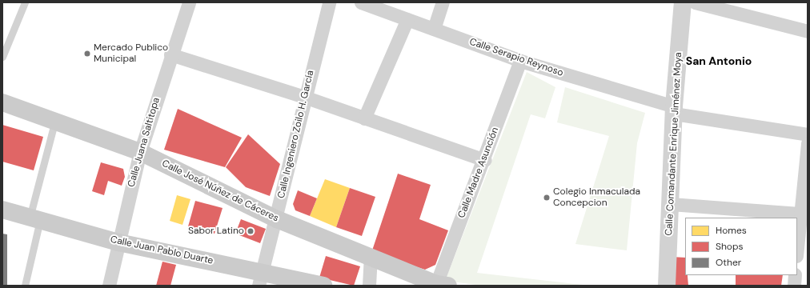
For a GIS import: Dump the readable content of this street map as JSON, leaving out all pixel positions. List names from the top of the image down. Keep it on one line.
{"streets":{"main road":["Calle José Núñez de Cáceres","Calle Juan Pablo Duarte"],"street":["Calle Serapio Reynoso","Calle Ingeniero Zoilo H. García","Calle Juana Saltitopa","Calle Comandante Enrique Jiménez Moya","Calle Madre Asunción"]},"crossings":[["Calle Serapio Reynoso","Calle Comandante Enrique Jiménez Moya"],["Calle Serapio Reynoso","Calle Madre Asunción"],["Calle Ingeniero Zoilo H. García","Calle José Núñez de Cáceres"],["Calle Ingeniero Zoilo H. García","Calle Juan Pablo Duarte"],["Calle Juana Saltitopa","Calle José Núñez de Cáceres"],["Calle Juana Saltitopa","Calle Juan Pablo Duarte"],["Calle Madre Asunción","Calle José Núñez de Cáceres"]],"districts":["San Antonio"],"places":["Mercado Publico Municipal","Colegio Inmaculada Concepcion","Sabor Latino"],"legend":["Homes","Shops","Other"]}
